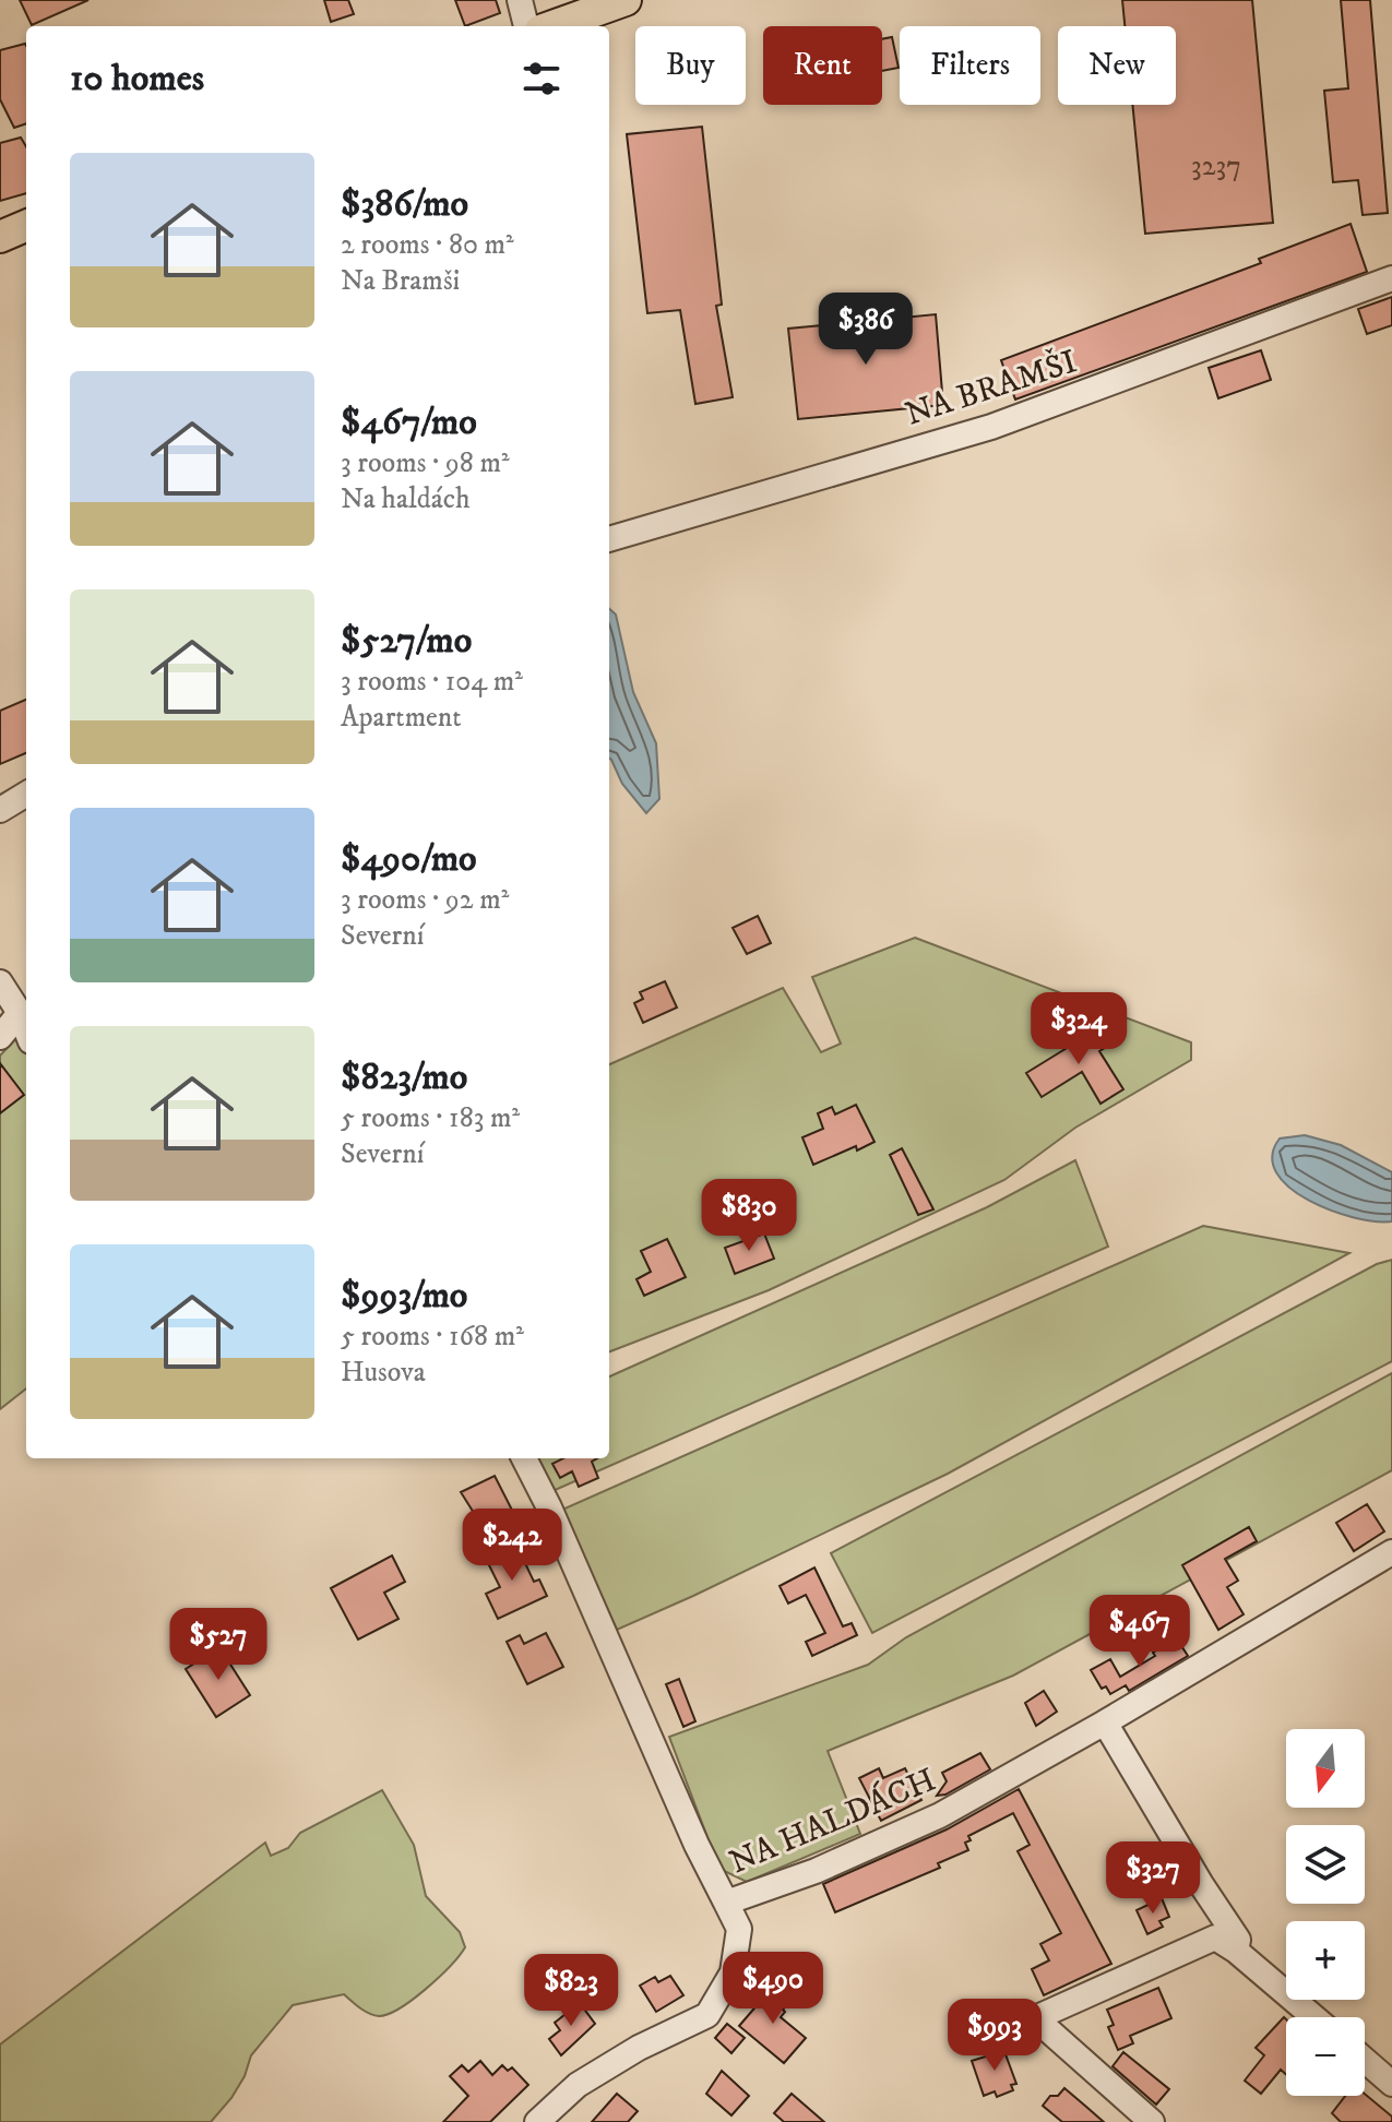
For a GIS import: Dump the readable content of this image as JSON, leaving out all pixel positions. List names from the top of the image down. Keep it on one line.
{"streets":{"street":["NA BRAMŠI","NA HALDÁCH"]},"house_numbers":["3237"],"north":"bottom","page":{"chip":["Buy","Rent","Filters","New"],"heading":"10 homes","list":[{"name":"$386/mo","note":"2 rooms · 80 m² · Na Bramši"},{"name":"$467/mo","note":"3 rooms · 98 m² · Na haldách"},{"name":"$527/mo","note":"3 rooms · 104 m² · Apartment"},{"name":"$490/mo","note":"3 rooms · 92 m² · Severní"},{"name":"$823/mo","note":"5 rooms · 183 m² · Severní"},{"name":"$993/mo","note":"5 rooms · 168 m² · Husova"}],"price":["$386","$324","$830","$242","$467","$527","$327","$490","$823","$993"],"map_buttons":["+","−"]}}
